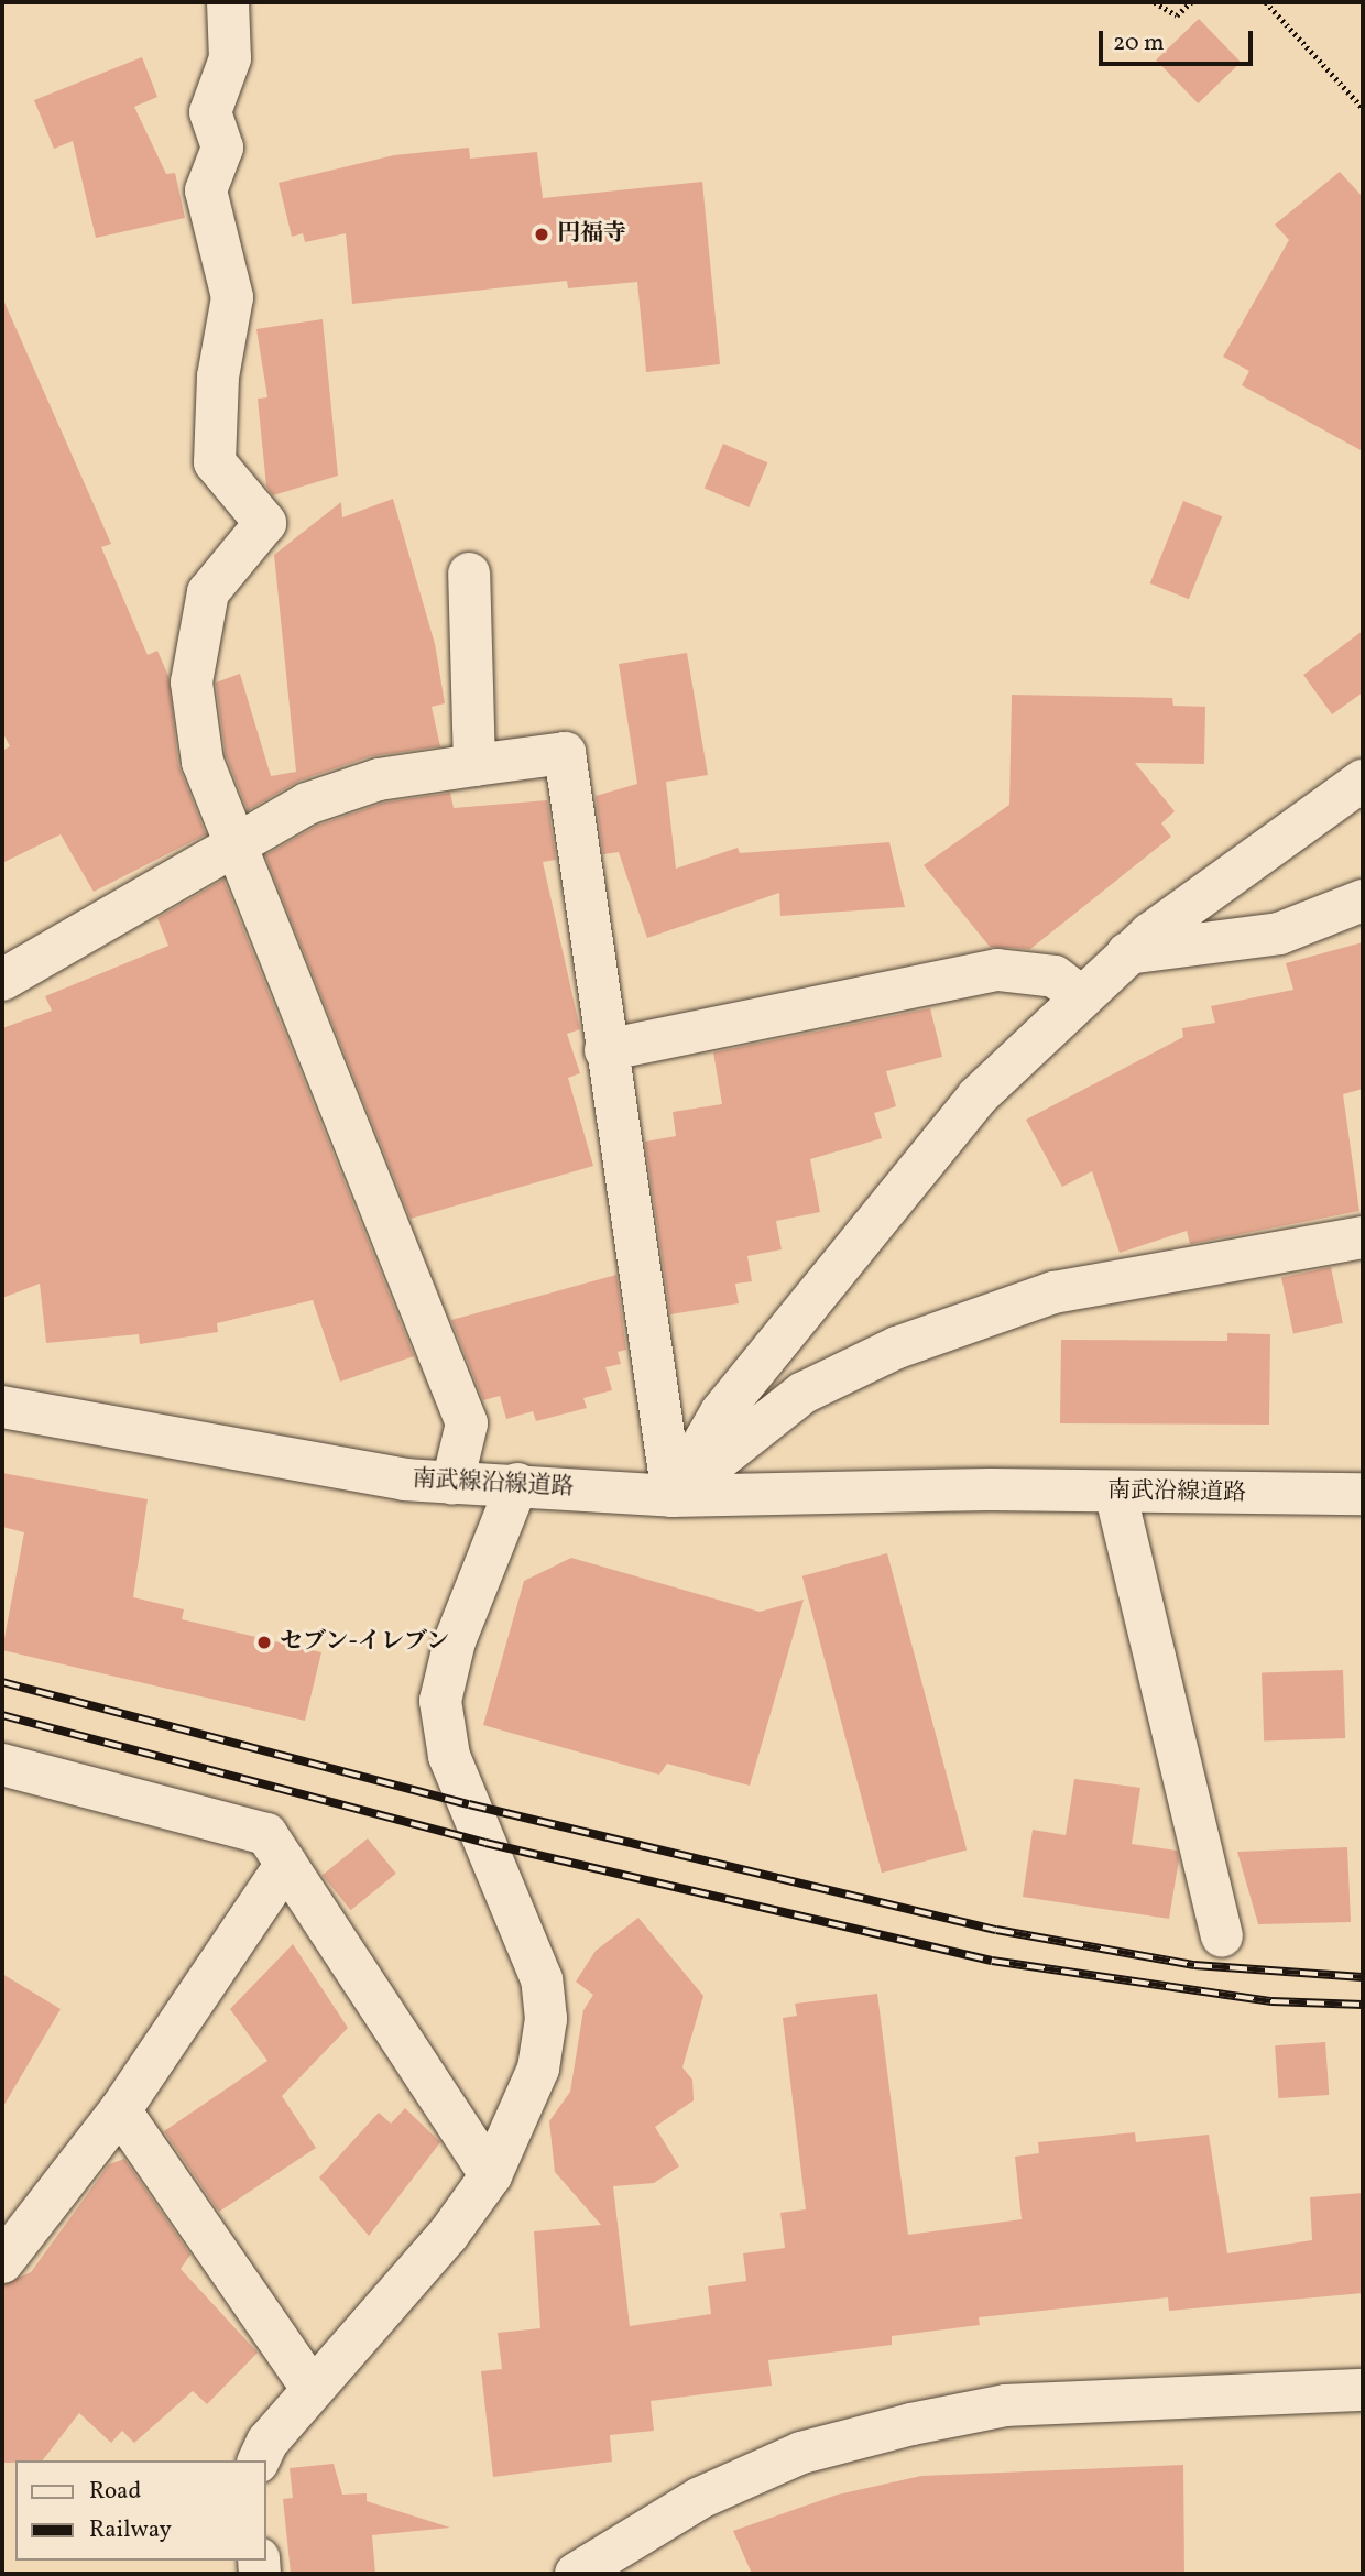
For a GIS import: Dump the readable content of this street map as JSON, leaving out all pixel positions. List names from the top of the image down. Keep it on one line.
{"streets":{"street":["南武線沿線道路","南武沿線道路"]},"crossings":[["南武線沿線道路","南武沿線道路"]],"places":["円福寺","セブン-イレブン"],"legend":["Road","Railway"],"scale_bar":"20 m"}
